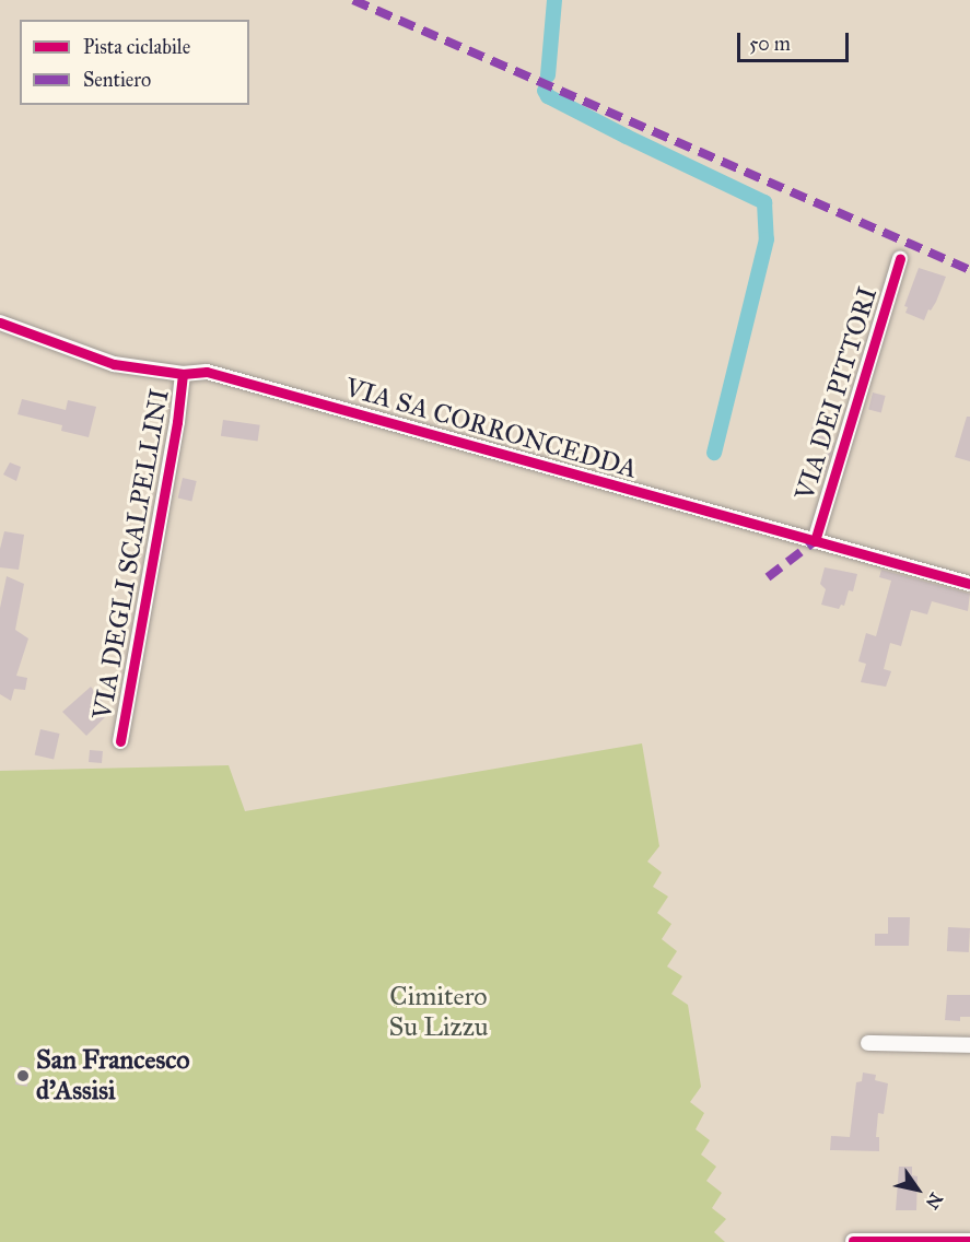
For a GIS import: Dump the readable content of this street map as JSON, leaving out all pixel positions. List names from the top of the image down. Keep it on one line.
{"streets":{"street":["VIA DEI PITTORI","VIA SA CORRONCEDDA","VIA DEGLI SCALPELLINI"]},"crossings":[["VIA DEI PITTORI","VIA SA CORRONCEDDA"],["VIA SA CORRONCEDDA","VIA DEGLI SCALPELLINI"]],"parks":["Cimitero Su Lizzu"],"places":["San Francesco d'Assisi"],"legend":["Pista ciclabile","Sentiero"],"scale_bar":"50 m","north":"bottom right"}
